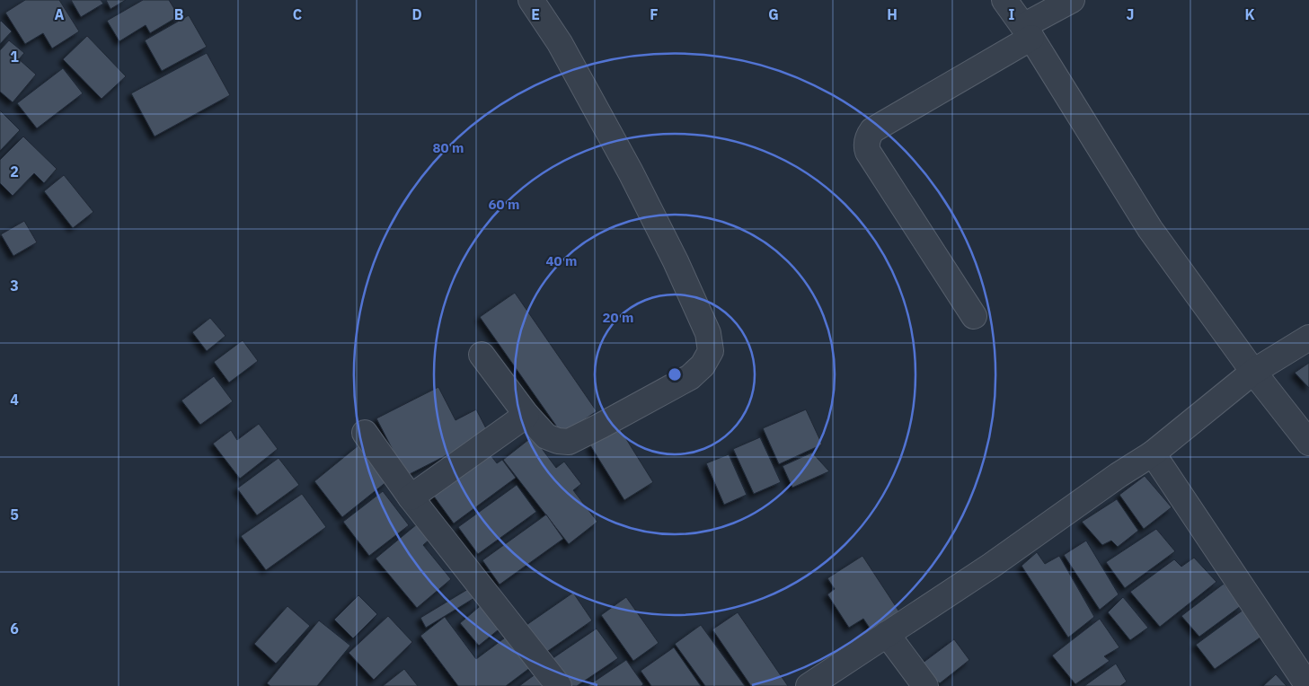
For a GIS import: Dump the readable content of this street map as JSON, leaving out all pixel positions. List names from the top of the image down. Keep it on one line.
{"grid":{"columns":["A","B","C","D","E","F","G","H","I","J","K"],"rows":["1","2","3","4","5","6"]},"rings":["80 m","60 m","40 m","20 m"]}
